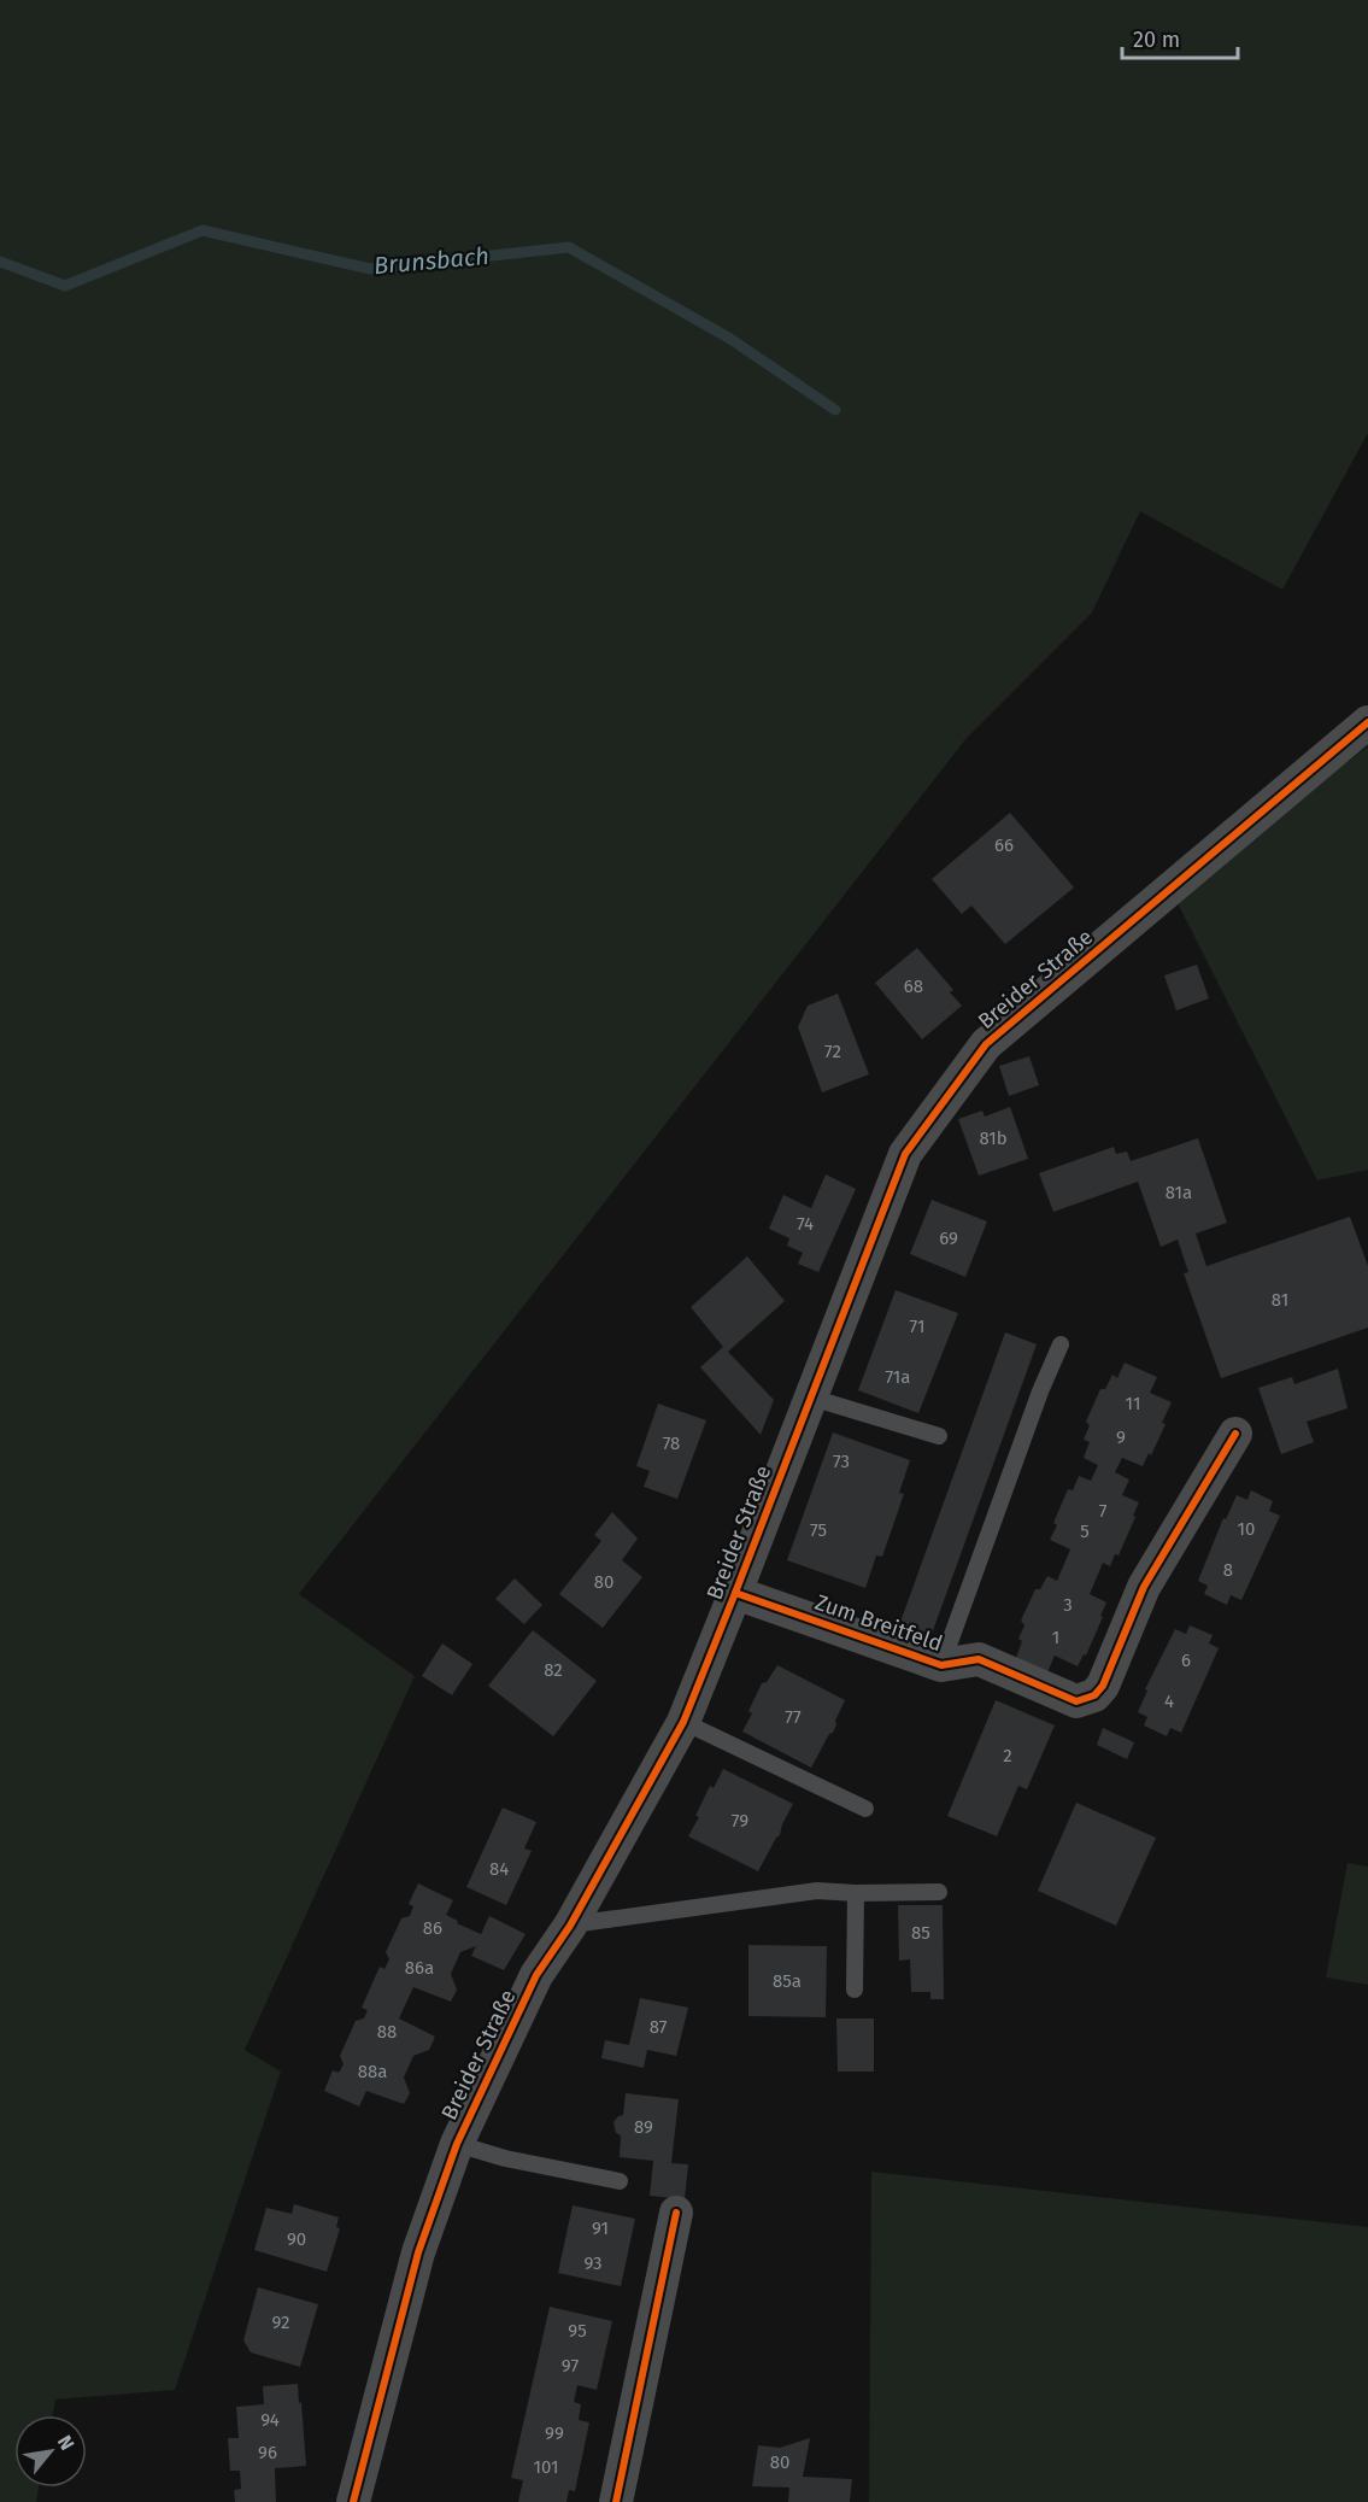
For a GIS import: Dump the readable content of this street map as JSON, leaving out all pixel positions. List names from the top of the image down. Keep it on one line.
{"streets":{"street":["Breider Straße","Zum Breitfeld"]},"crossings":[["Breider Straße","Zum Breitfeld"]],"water":["Brunsbach"],"house_numbers":["66","68","72","81b","81a","74","69","81","71","71a","11","9","78","73","7","10","75","5","8","80","3","1","6","82","4","77","2","79","84","86","85","86a","85a","87","88","88a","89","91","90","93","92","95","97","94","99","96","80","101"],"scale_bar":"20 m","north":"top right"}
